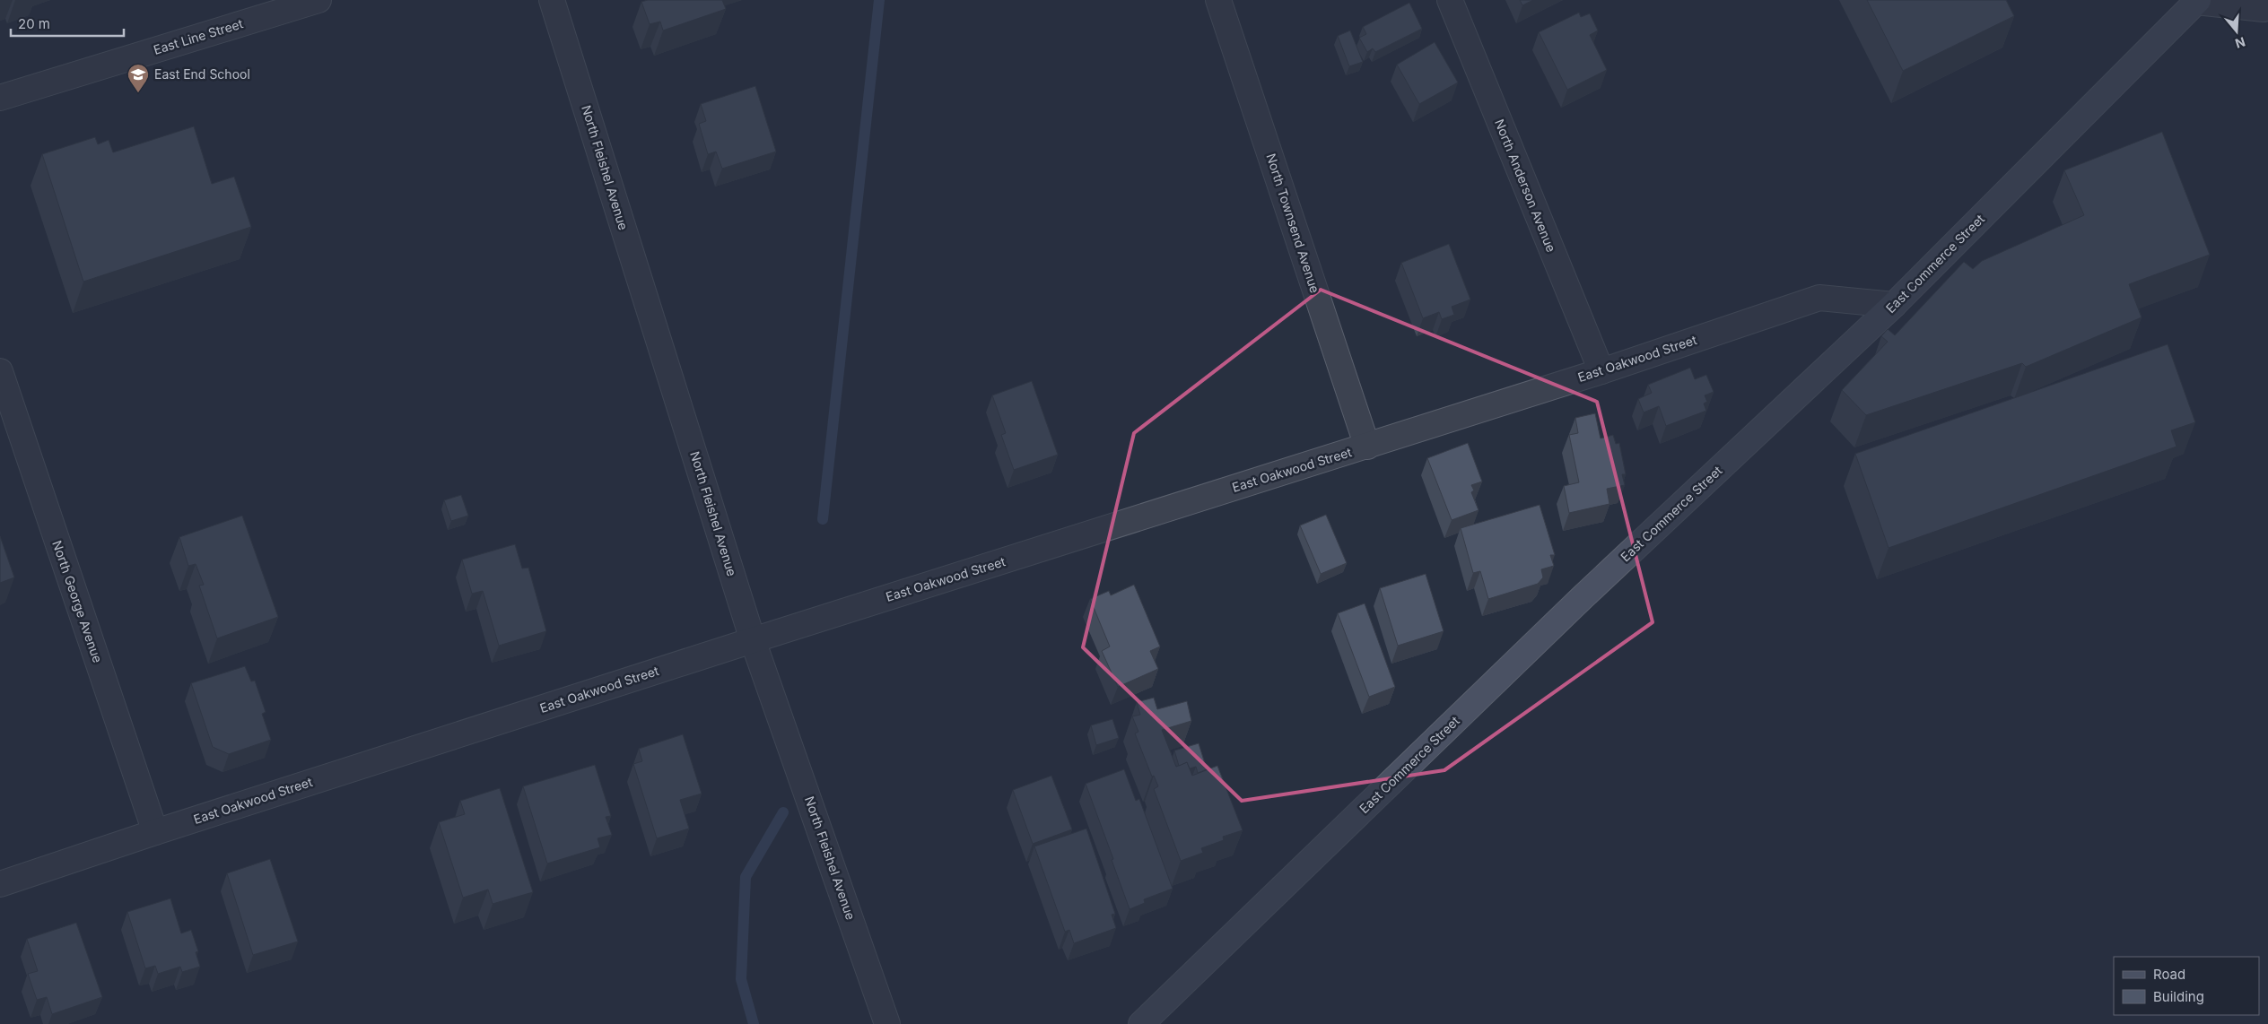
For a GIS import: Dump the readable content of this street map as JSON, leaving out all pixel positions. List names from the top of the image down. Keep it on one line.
{"streets":{"street":["East Line Street","North Fleishel Avenue","North Anderson Avenue","North Townsend Avenue","East Commerce Street","East Oakwood Street","North George Avenue"]},"crossings":[["North Fleishel Avenue","East Oakwood Street"],["North Anderson Avenue","East Oakwood Street"],["North Townsend Avenue","East Oakwood Street"],["East Commerce Street","East Oakwood Street"],["East Oakwood Street","North George Avenue"]],"places":{"school or university":["East End School"]},"legend":["Road","Building"],"scale_bar":"20 m","north":"bottom"}
